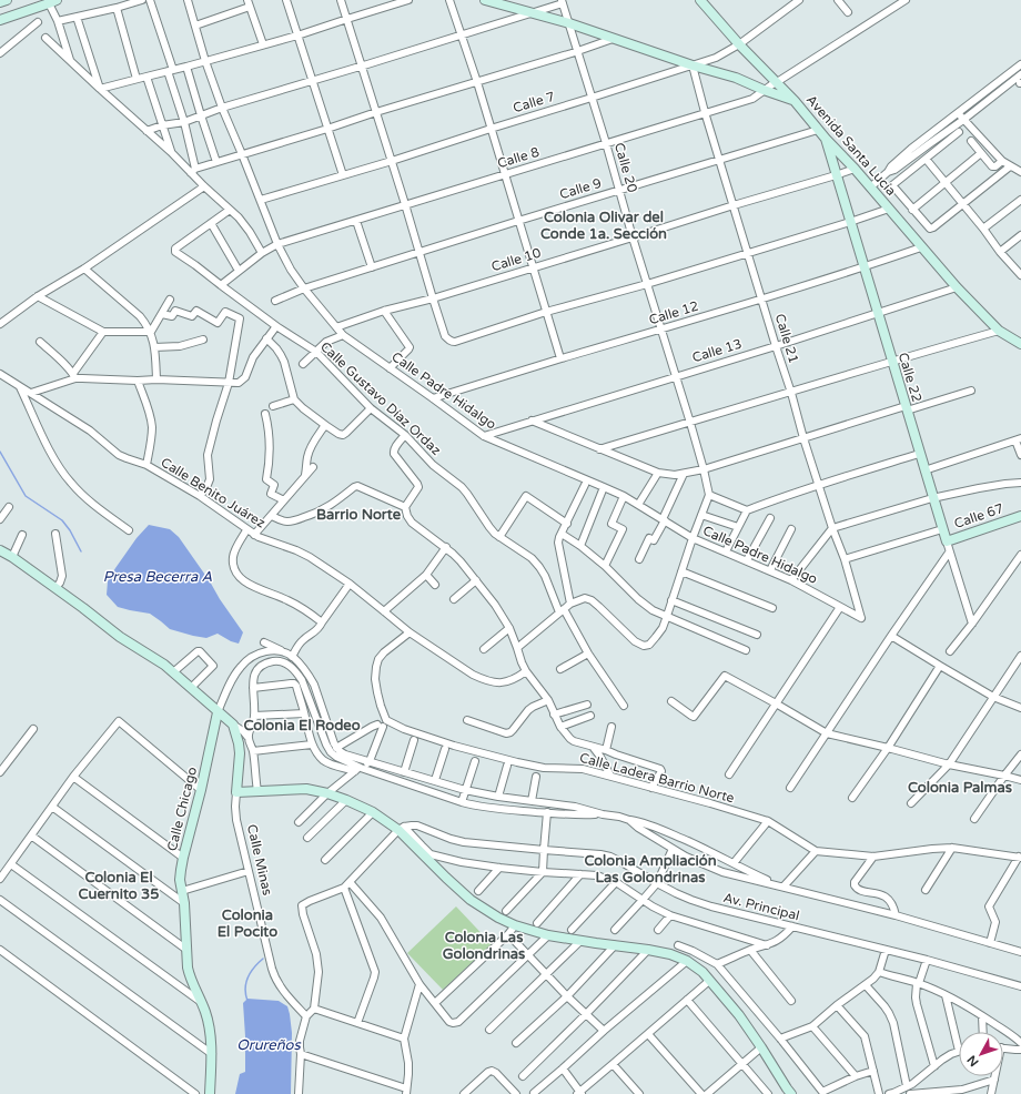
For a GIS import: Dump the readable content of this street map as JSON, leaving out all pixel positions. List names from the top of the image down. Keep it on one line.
{"streets":{"street":["Calle 7","Avenida Santa Lucía","Calle 8","Calle 20","Calle 9","Calle 10","Calle 12","Calle 21","Calle 13","Calle 22","Calle Padre Hidalgo","Calle Gustavo Díaz Ordaz","Calle Benito Juárez","Calle 67","Calle Ladera Barrio Norte","Calle Chicago","Calle Minas","Av. Principal"]},"crossings":[["Calle 7","Avenida Santa Lucía"],["Calle 7","Calle 20"],["Calle 7","Calle 21"],["Calle 7","Calle Padre Hidalgo"],["Avenida Santa Lucía","Calle 8"],["Avenida Santa Lucía","Calle 20"],["Avenida Santa Lucía","Calle 9"],["Avenida Santa Lucía","Calle 10"],["Avenida Santa Lucía","Calle 12"],["Avenida Santa Lucía","Calle 21"],["Avenida Santa Lucía","Calle 13"],["Avenida Santa Lucía","Calle 22"],["Calle 8","Calle 20"],["Calle 8","Calle 21"],["Calle 8","Calle Padre Hidalgo"],["Calle 8","Calle Gustavo Díaz Ordaz"],["Calle 20","Calle 9"],["Calle 20","Calle 10"],["Calle 20","Calle 12"],["Calle 20","Calle 13"],["Calle 9","Calle 21"],["Calle 9","Calle Padre Hidalgo"],["Calle 10","Calle 21"],["Calle 10","Calle 22"],["Calle 10","Calle Padre Hidalgo"],["Calle 12","Calle 21"],["Calle 12","Calle 22"],["Calle 12","Calle Padre Hidalgo"],["Calle 21","Calle 13"],["Calle 21","Calle Padre Hidalgo"],["Calle 13","Calle 22"],["Calle 13","Calle Padre Hidalgo"],["Calle 22","Calle 67"],["Calle Benito Juárez","Calle Ladera Barrio Norte"]],"districts":["Colonia Olivar del Conde 1a. Sección","Barrio Norte","Colonia El Rodeo","Colonia Palmas","Colonia Ampliación Las Golondrinas","Colonia El Cuernito 35","Colonia El Pocito","Colonia Las Golondrinas"],"water":["Presa Becerra A","Orureños"],"north":"bottom left"}
